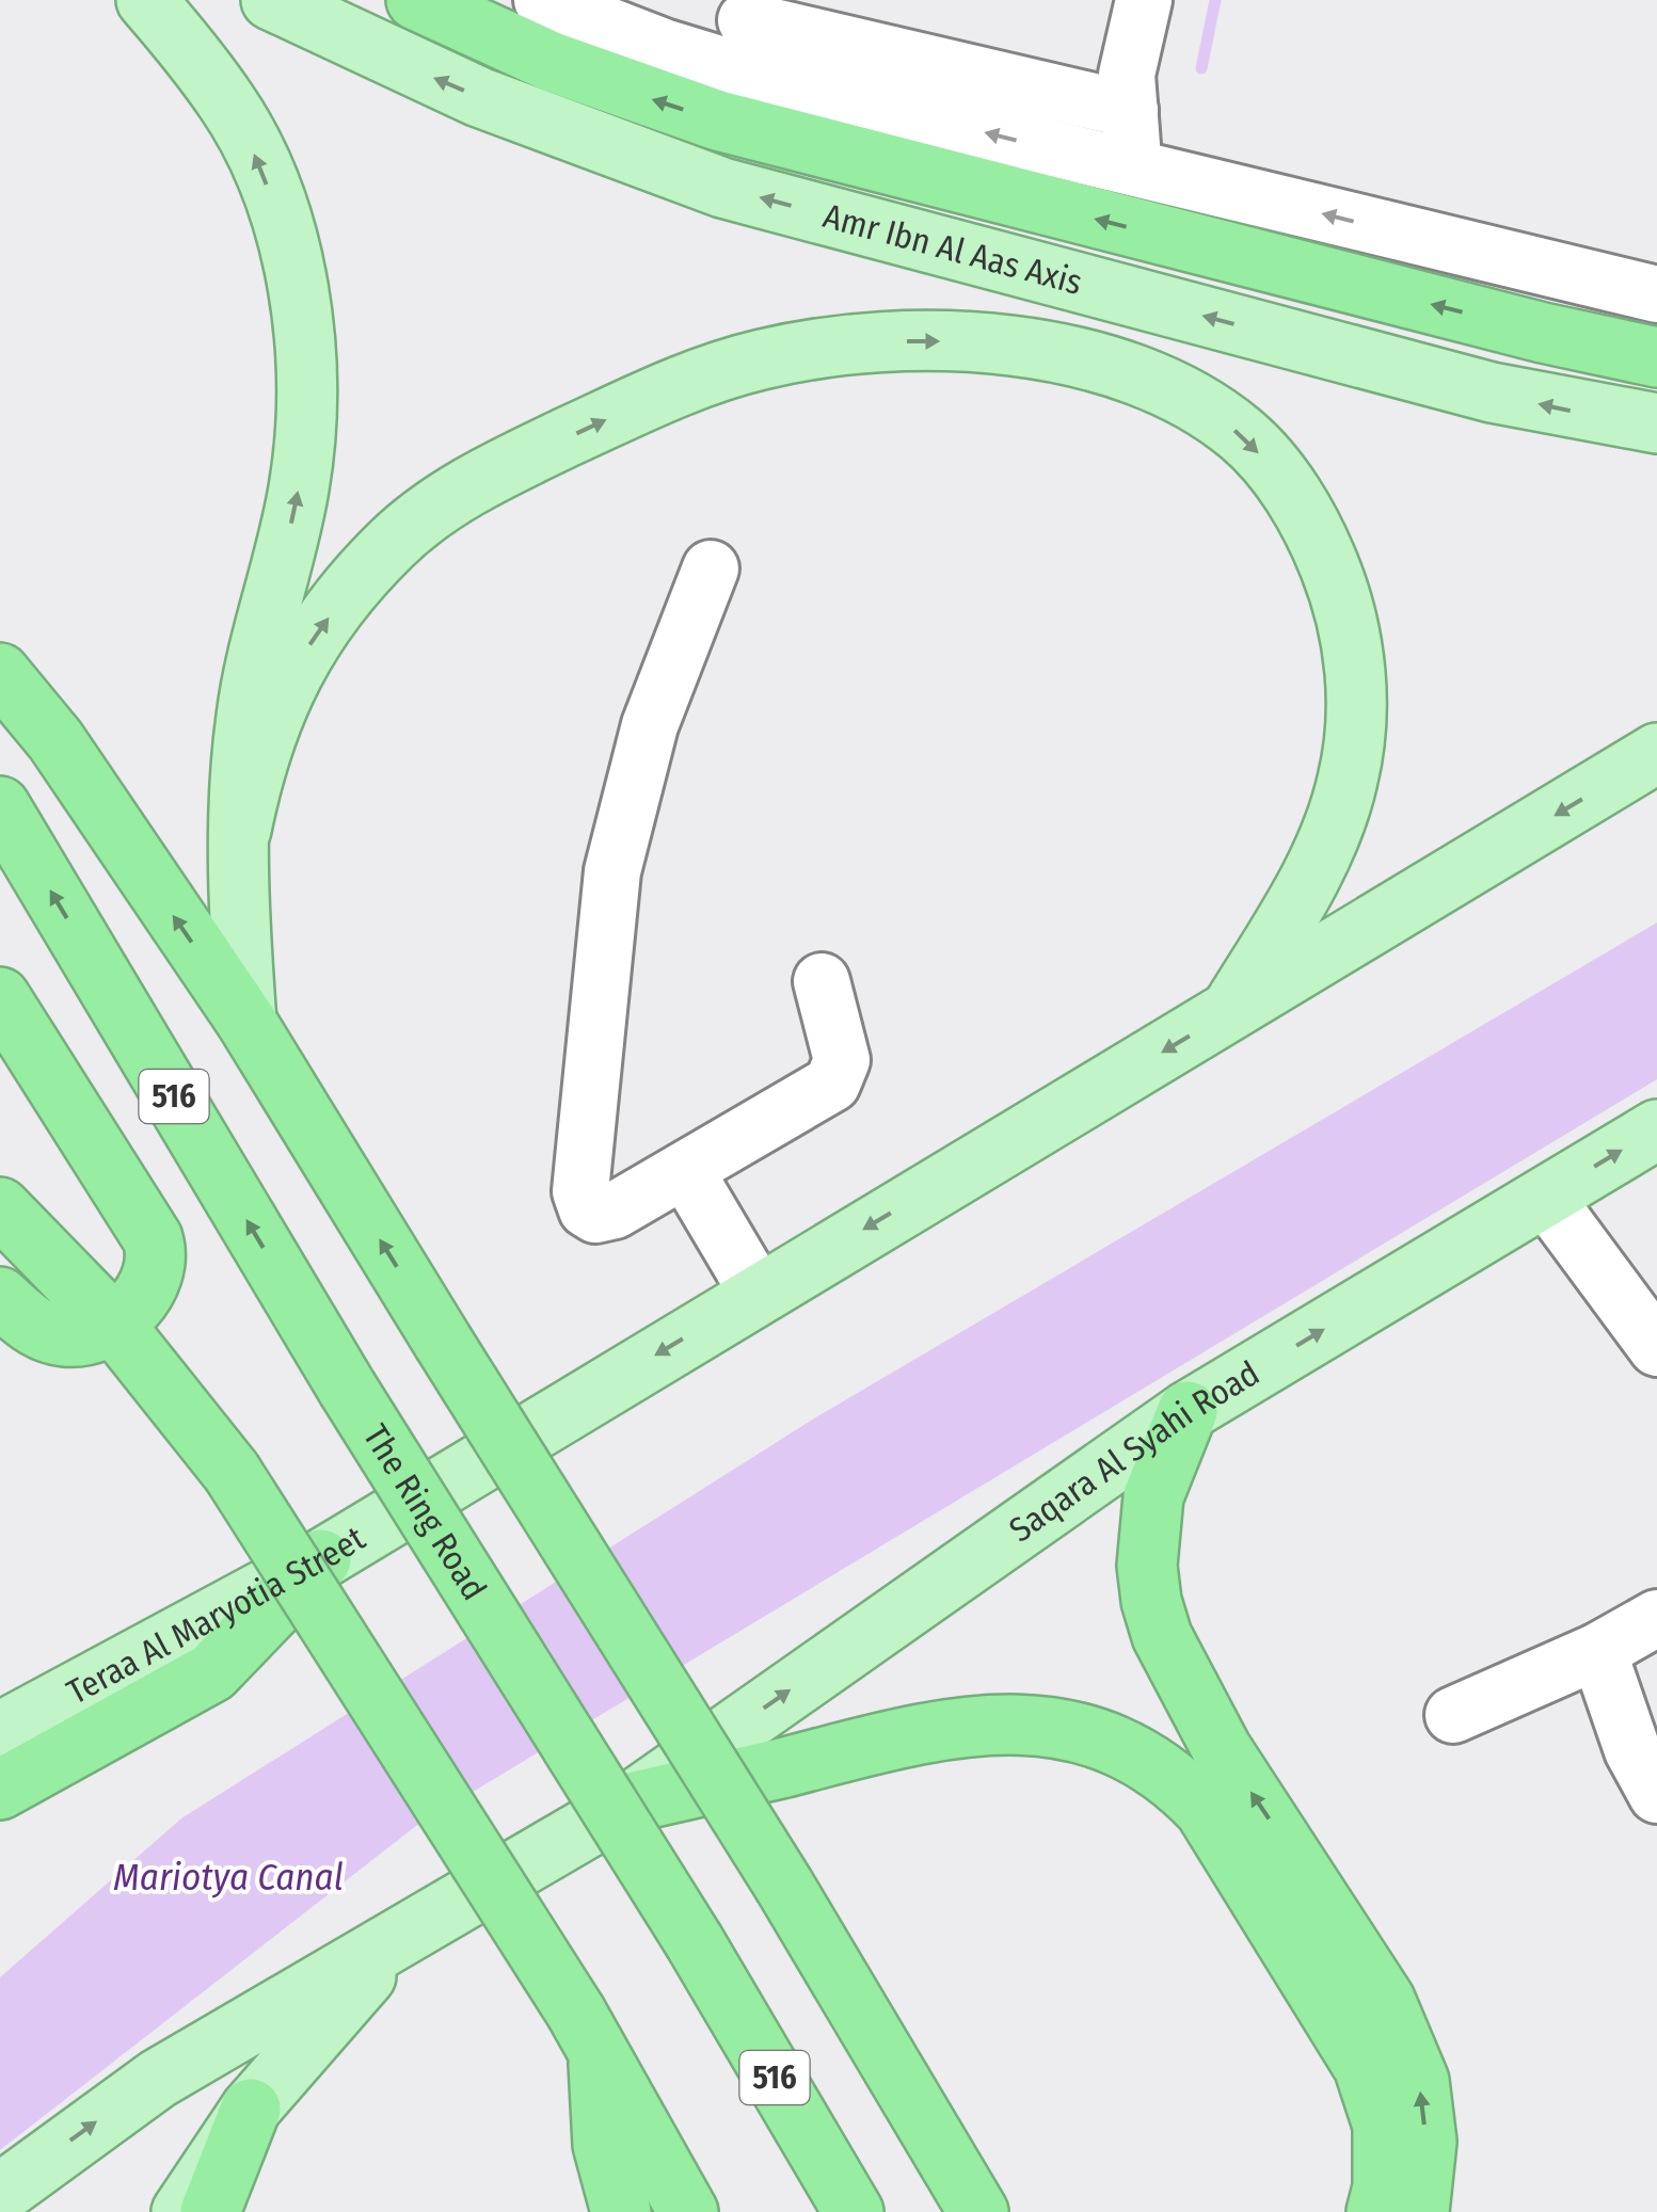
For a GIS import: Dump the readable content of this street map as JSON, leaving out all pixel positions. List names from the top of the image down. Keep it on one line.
{"streets":{"highway":["516","The Ring Road"],"main road":["Amr Ibn Al Aas Axis","Saqara Al Syahi Road","Teraa Al Maryotia Street"]},"one_way":["Amr Ibn Al Aas Axis","Teraa Al Maryotia Street"],"water":["Mariotya Canal"]}
